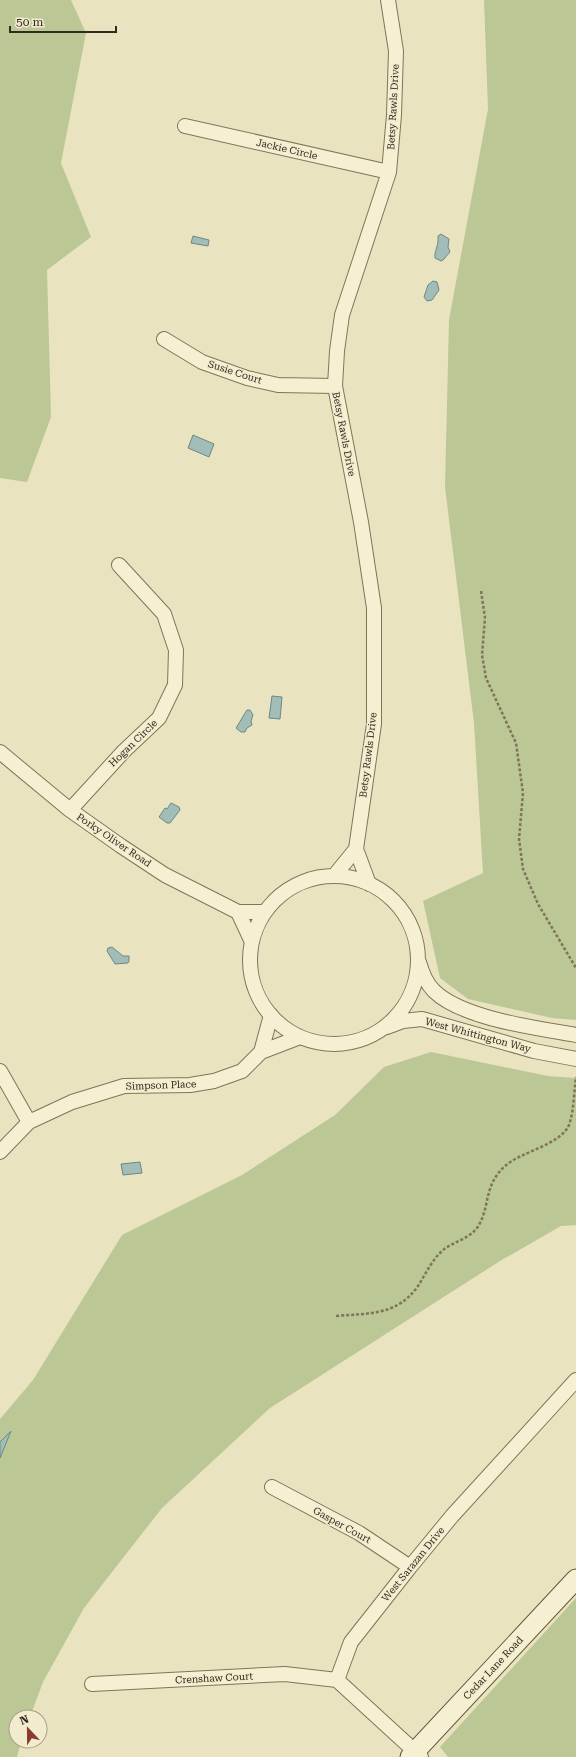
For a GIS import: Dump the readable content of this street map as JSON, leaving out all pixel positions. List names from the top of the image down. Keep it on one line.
{"streets":{"street":["Betsy Rawls Drive","Jackie Circle","Susie Court","Hogan Circle","Porky Oliver Road","West Whittington Way","Simpson Place","Gasper Court","West Sarazan Drive","Cedar Lane Road","Crenshaw Court"]},"crossings":[["Betsy Rawls Drive","Jackie Circle"],["Betsy Rawls Drive","Susie Court"],["Hogan Circle","Porky Oliver Road"],["Gasper Court","West Sarazan Drive"],["West Sarazan Drive","Crenshaw Court"]],"scale_bar":"50 m","north":"top"}
